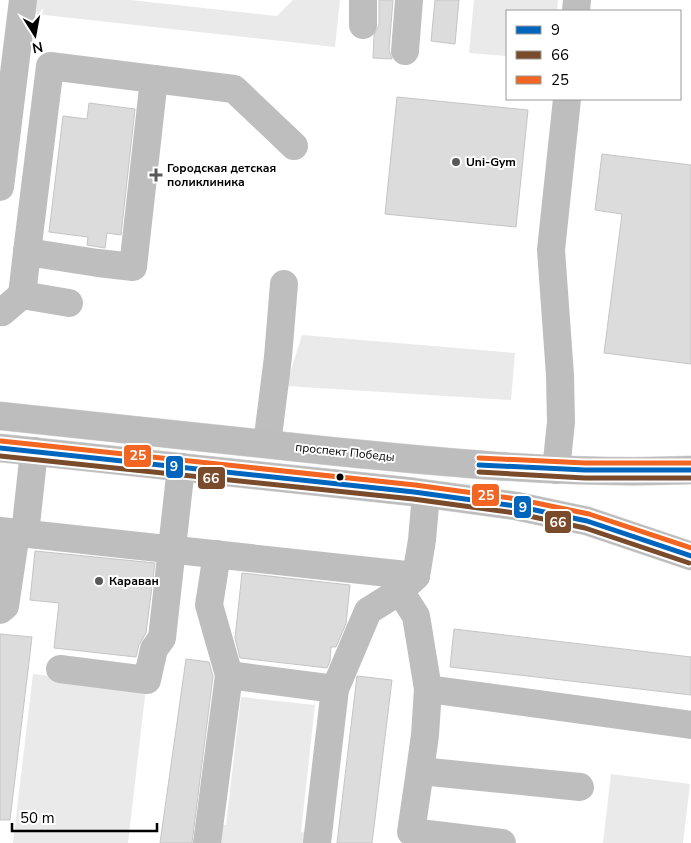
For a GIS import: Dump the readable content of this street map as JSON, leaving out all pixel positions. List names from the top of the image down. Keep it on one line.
{"streets":{"main road":["проспект Победы"]},"places":{"other":["Uni-Gym","Караван"],"health":["Городская детская поликлиника"]},"lines":["transit line 25","transit line 9","transit line 66"],"legend":["9","66","25"],"scale_bar":"50 m","north":"bottom"}
